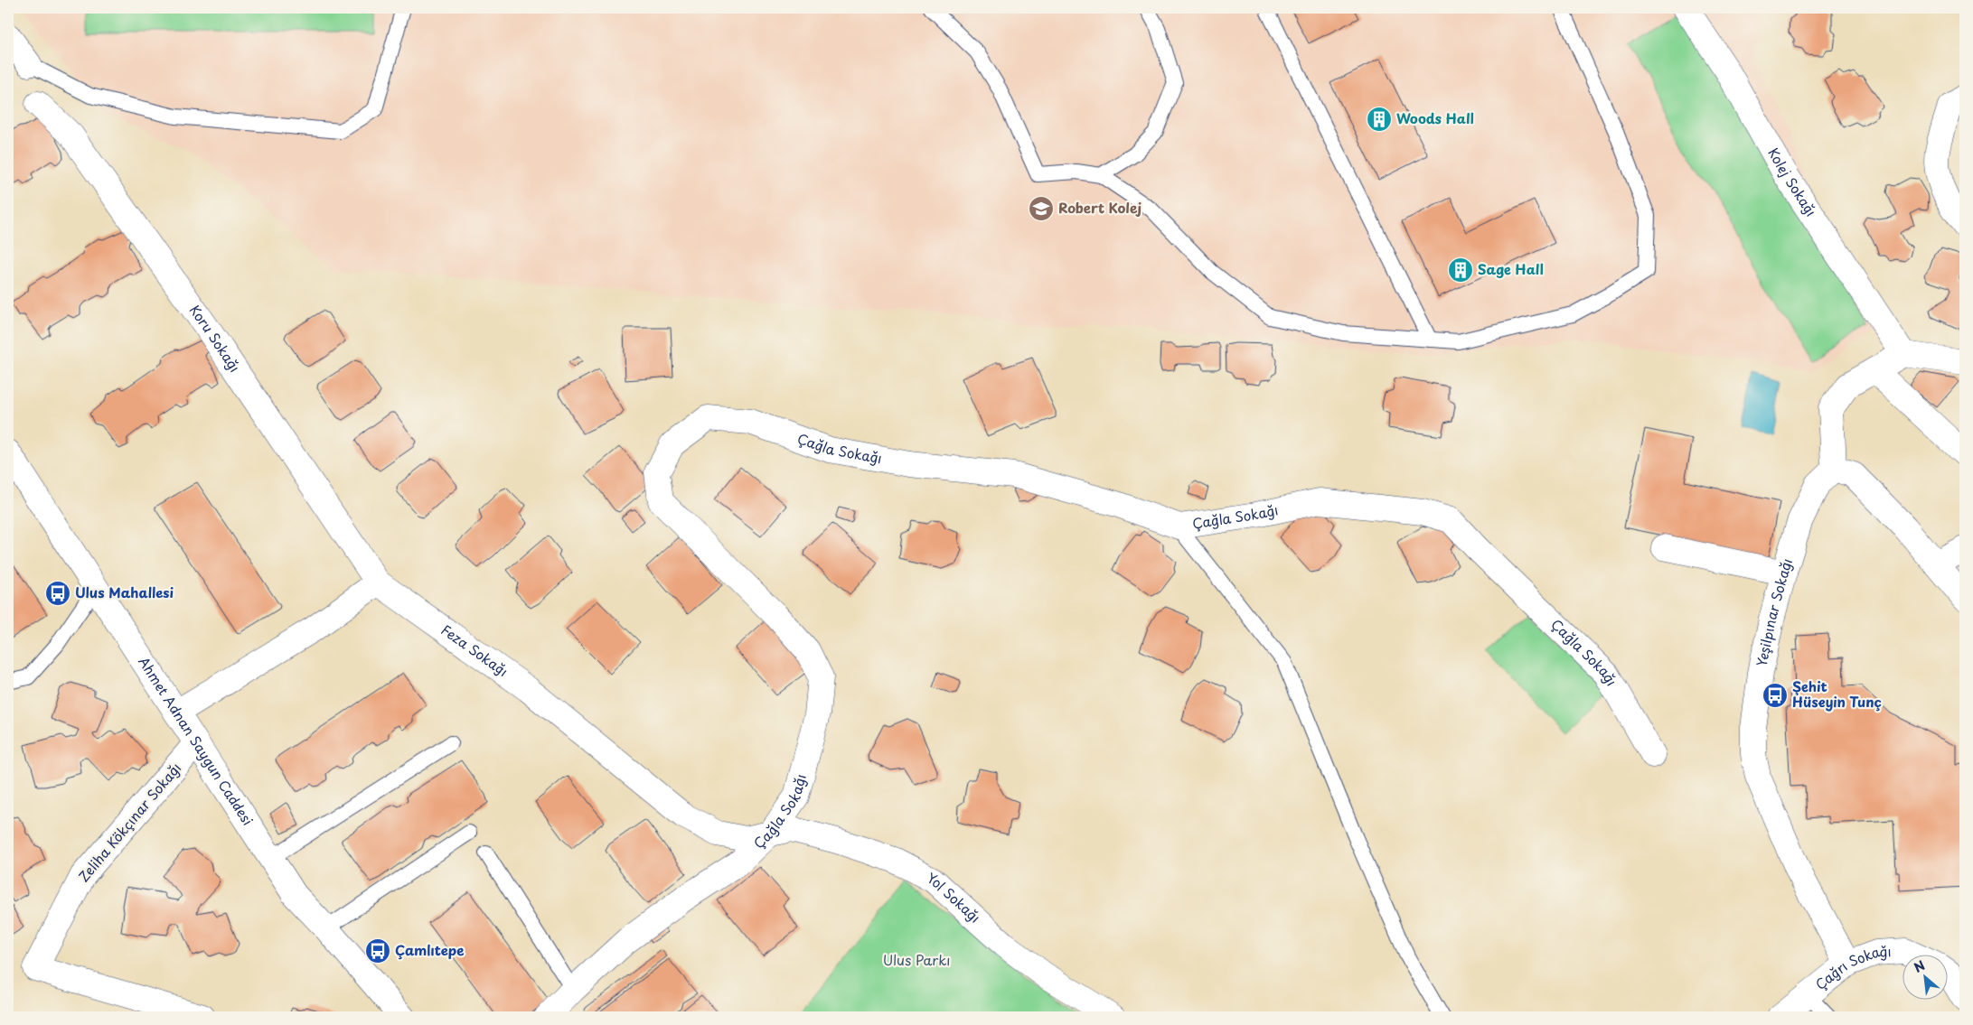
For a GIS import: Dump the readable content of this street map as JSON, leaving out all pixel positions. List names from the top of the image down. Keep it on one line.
{"streets":{"street":["Kolej Sokağı","Koru Sokağı","Çağla Sokağı","Yeşilpınar Sokağı","Feza Sokağı","Ahmet Adnan Saygun Caddesi","Zeliha Kökçınar Sokağı","Yol Sokağı","Çağrı Sokağı"]},"crossings":[["Koru Sokağı","Feza Sokağı"],["Çağla Sokağı","Feza Sokağı"],["Çağla Sokağı","Yol Sokağı"],["Yeşilpınar Sokağı","Çağrı Sokağı"],["Feza Sokağı","Yol Sokağı"],["Ahmet Adnan Saygun Caddesi","Zeliha Kökçınar Sokağı"]],"parks":["Ulus Parkı"],"places":{"building":["Woods Hall","Sage Hall"],"school or university":["Robert Kolej"],"bus stop":["Ulus Mahallesi","Şehit Hüseyin Tunç","Çamlıtepe"]},"north":"top left"}
